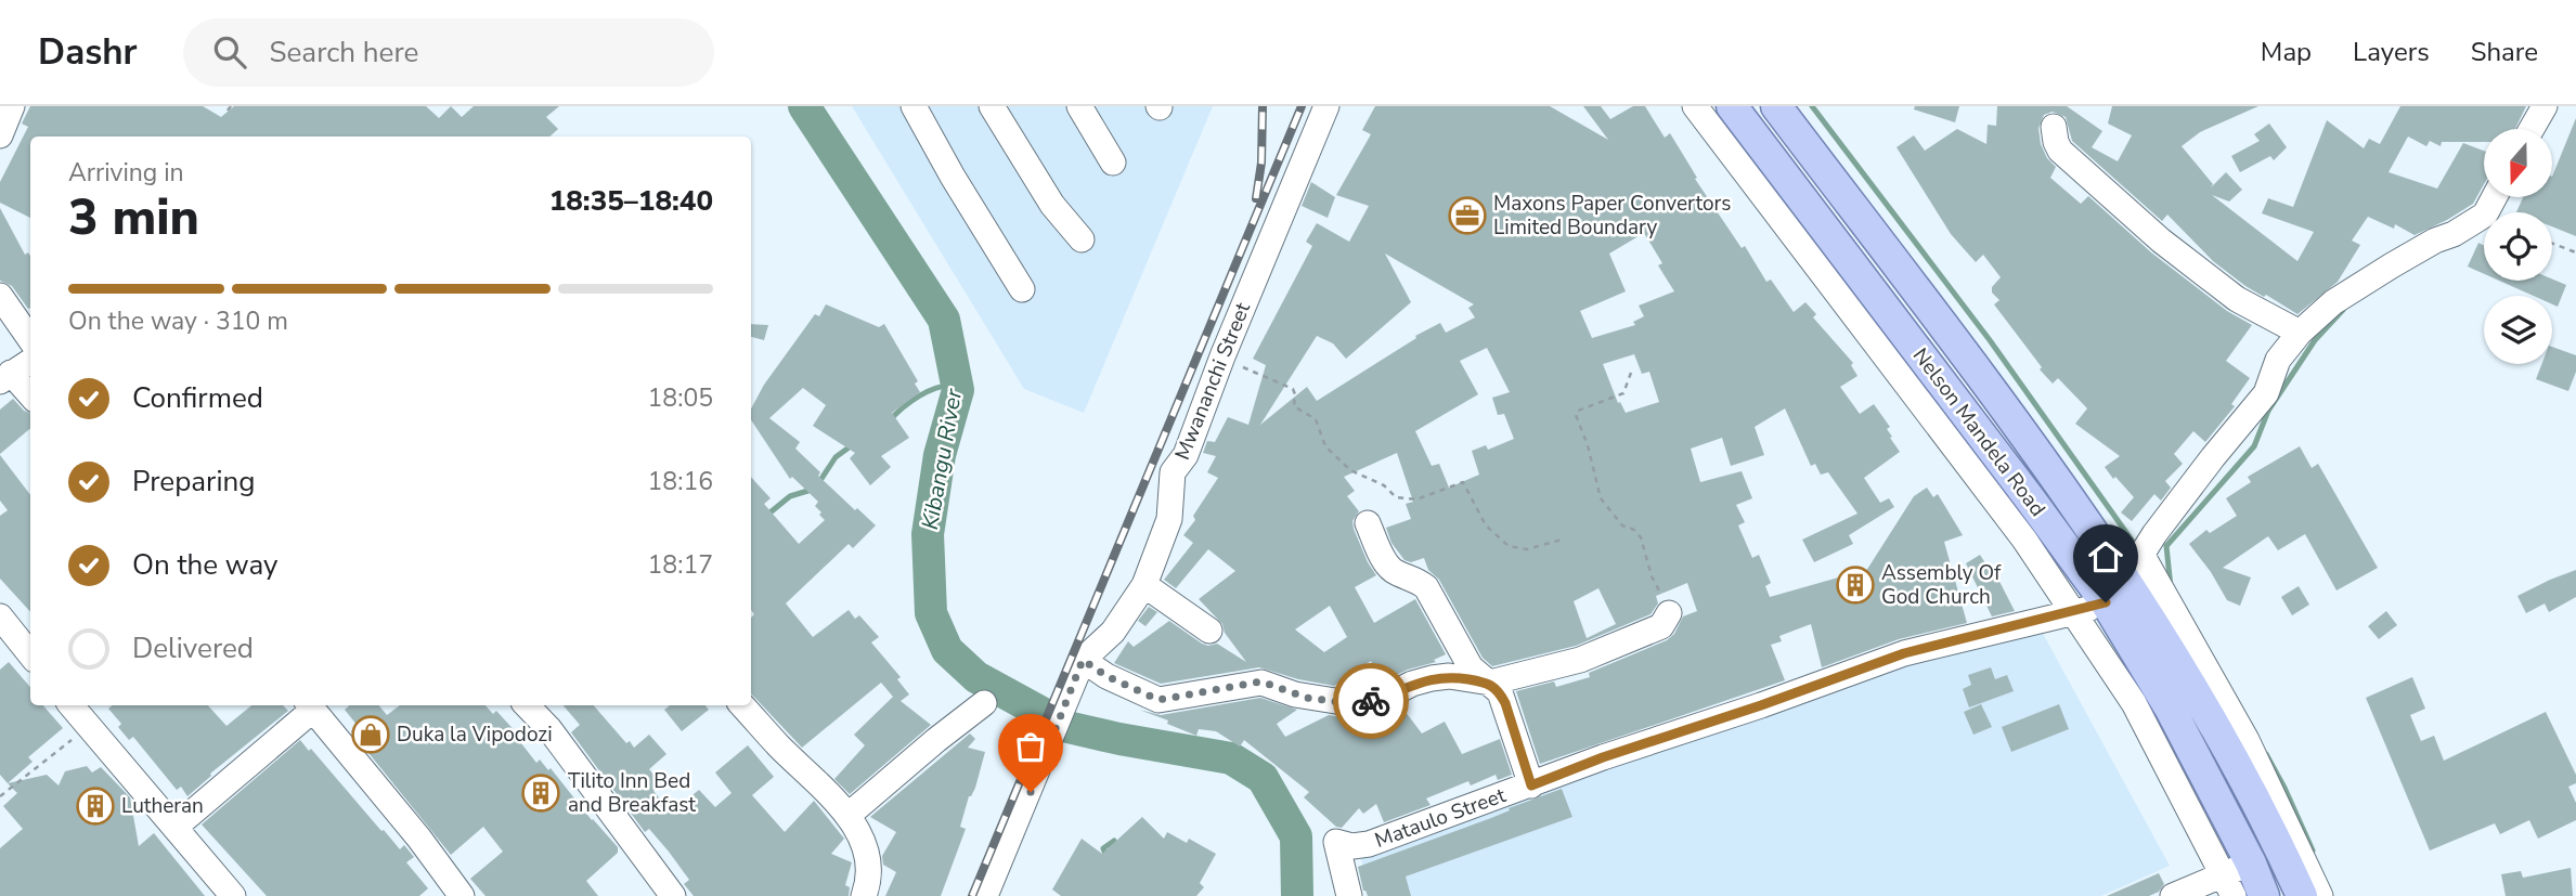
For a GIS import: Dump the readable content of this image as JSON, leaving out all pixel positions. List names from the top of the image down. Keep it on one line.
{"streets":{"main road":["Nelson Mandela Road"],"street":["Mwananchi Street","Mataulo Street"]},"crossings":[["Nelson Mandela Road","Mataulo Street"]],"water":["Kibangu River"],"places":{"office":["Maxons Paper Convertors Limited Boundary"],"building":["Assembly Of God Church","Tilito Inn Bed and Breakfast","Lutheran"],"shop":["Duka la Vipodozi"]},"north":"bottom","page":{"header":"Dashr","search":"Search here","nav":["Map","Layers","Share"],"heading":["3 min","Arriving in","18:35–18:40"],"bar":"On the way · 310 m","list":[["Confirmed","18:05"],["Preparing","18:16"],["On the way","18:17"],"Delivered"]}}
